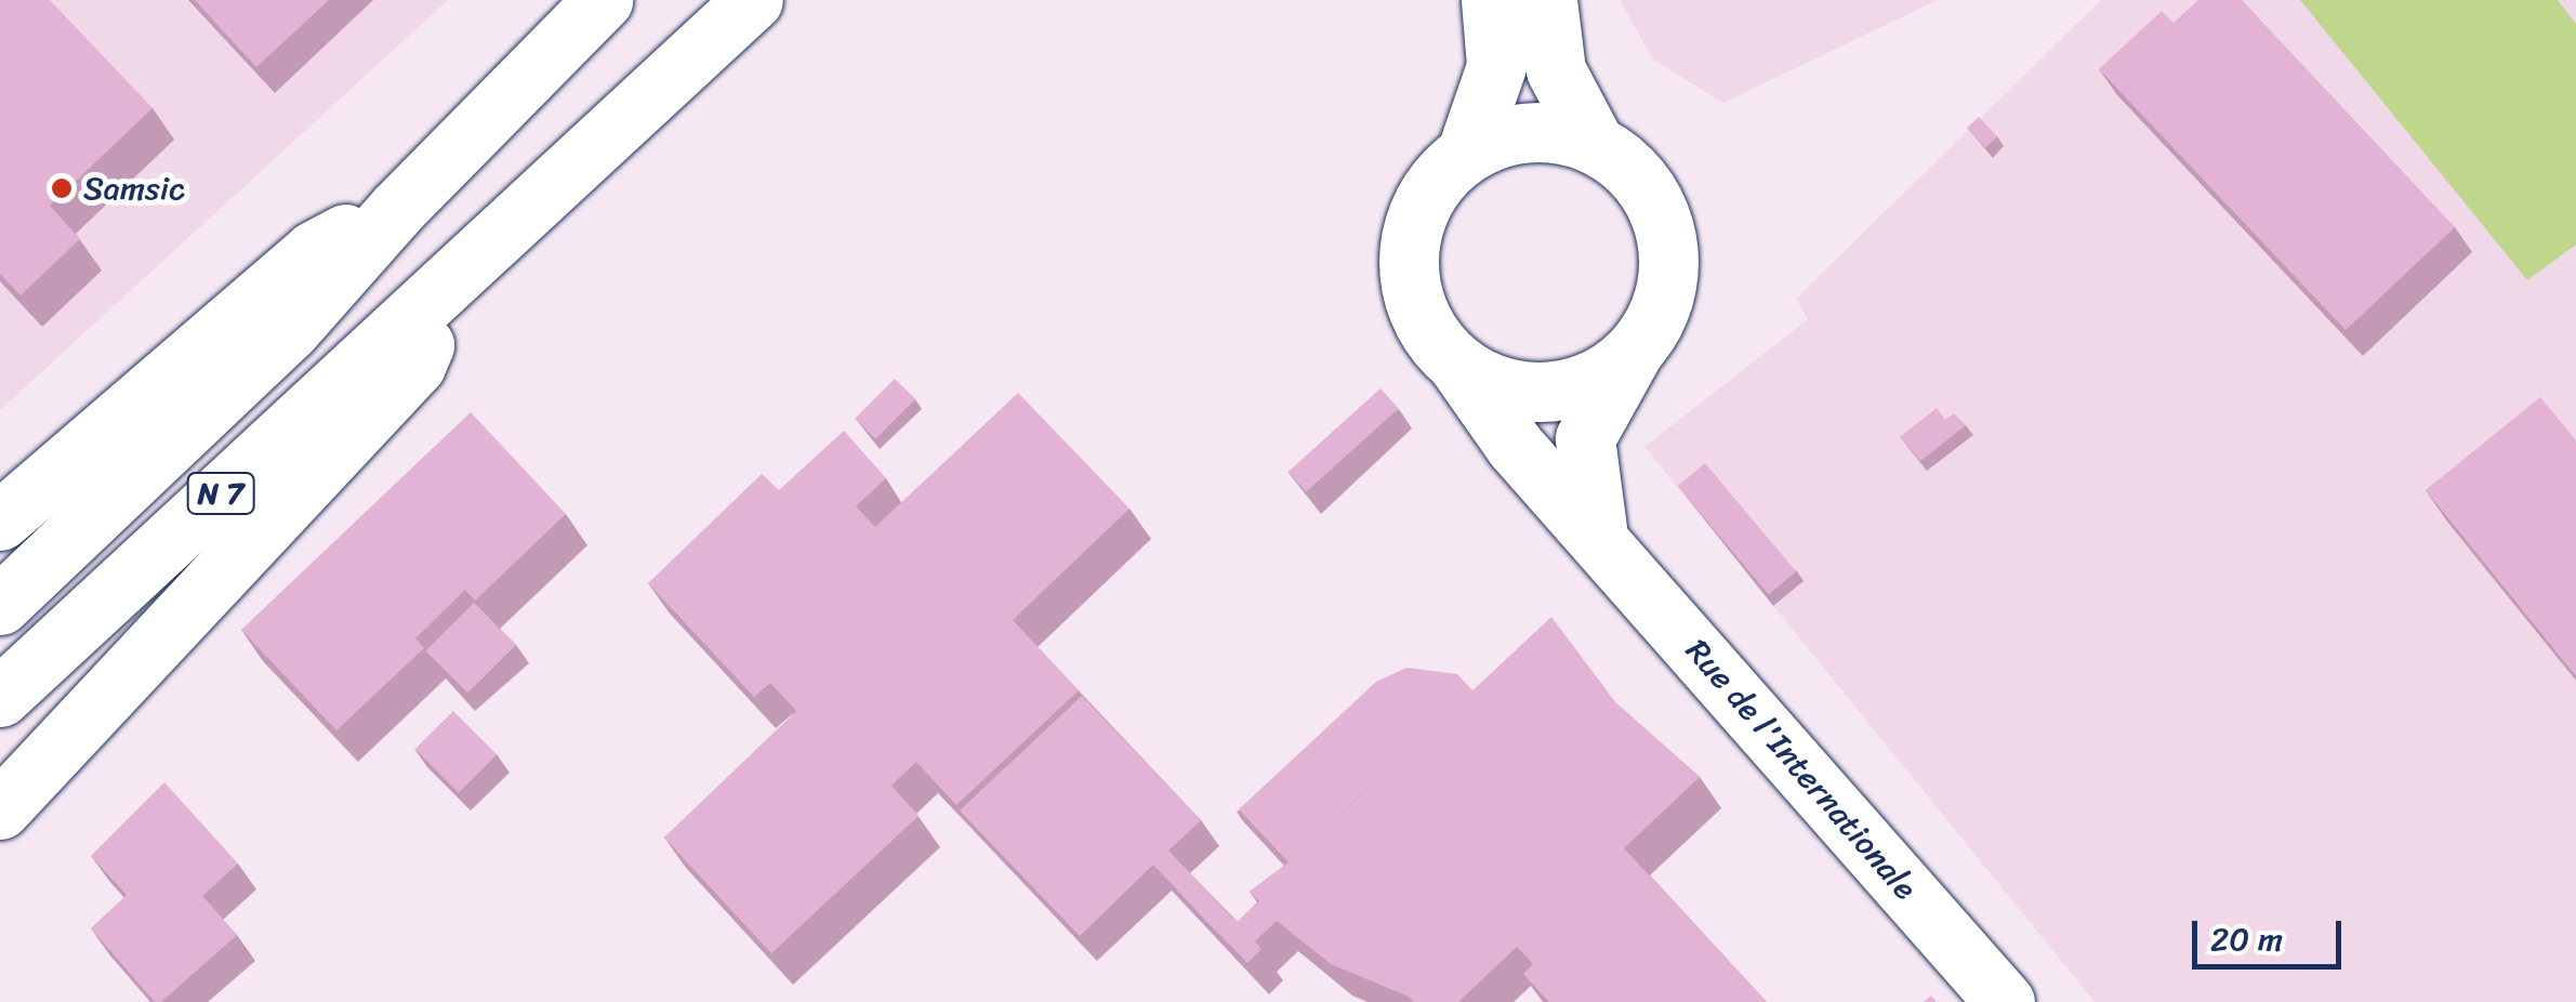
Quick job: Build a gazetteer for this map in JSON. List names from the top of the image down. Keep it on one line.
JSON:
{"streets":{"main road":["N 7","Rue de l'Internationale"]},"places":["Samsic"],"scale_bar":"20 m"}
